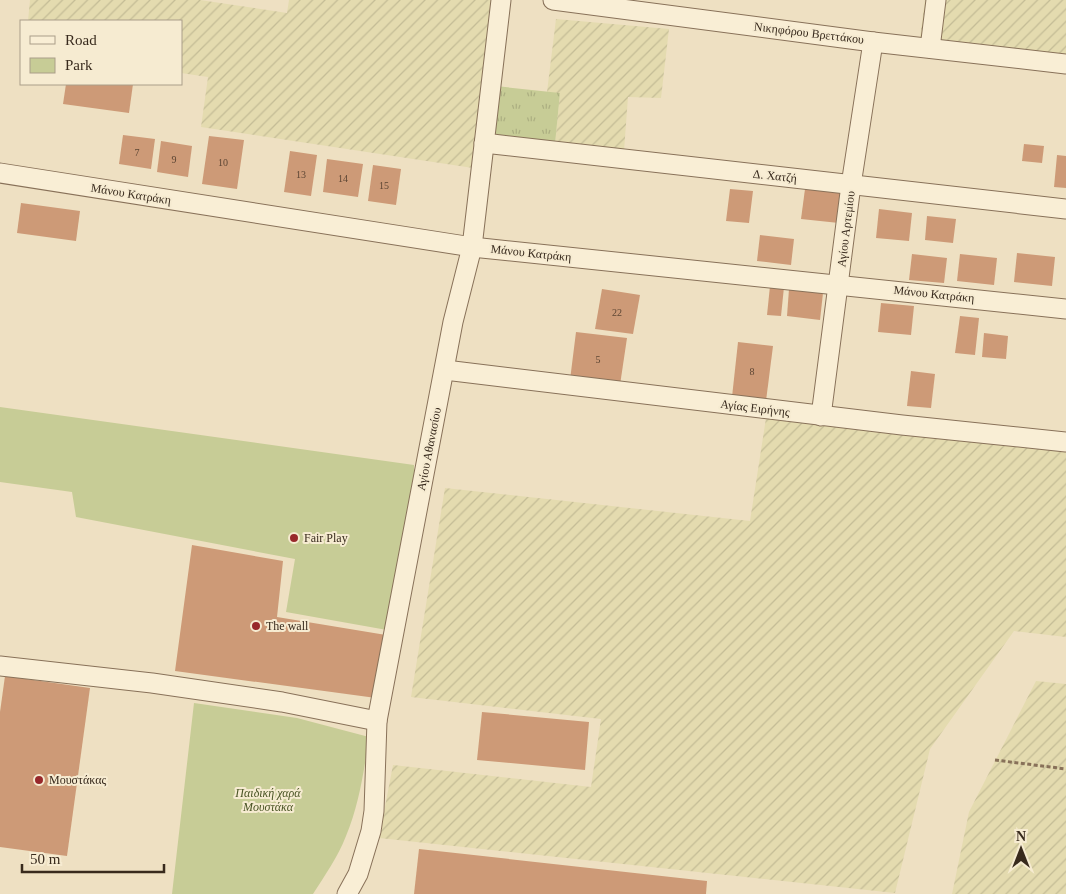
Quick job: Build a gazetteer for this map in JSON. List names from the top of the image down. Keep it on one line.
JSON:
{"streets":{"street":["Νικηφόρου Βρεττάκου","Δ. Χατζή","Μάνου Κατράκη","Αγίου Αρτεμίου","Αγίας Ειρήνης","Αγίου Αθανασίου"]},"crossings":[["Νικηφόρου Βρεττάκου","Αγίου Αρτεμίου"],["Δ. Χατζή","Αγίου Αρτεμίου"],["Δ. Χατζή","Αγίου Αθανασίου"],["Μάνου Κατράκη","Αγίου Αρτεμίου"],["Μάνου Κατράκη","Αγίου Αθανασίου"],["Αγίου Αρτεμίου","Αγίας Ειρήνης"],["Αγίας Ειρήνης","Αγίου Αθανασίου"]],"parks":["Παιδική χαρά Μουστάκα"],"places":["Fair Play","The wall","Μουστάκας"],"house_numbers":["7","9","10","13","14","15","22","5","8"],"legend":["Road","Park"],"scale_bar":"50 m","north":"top"}
